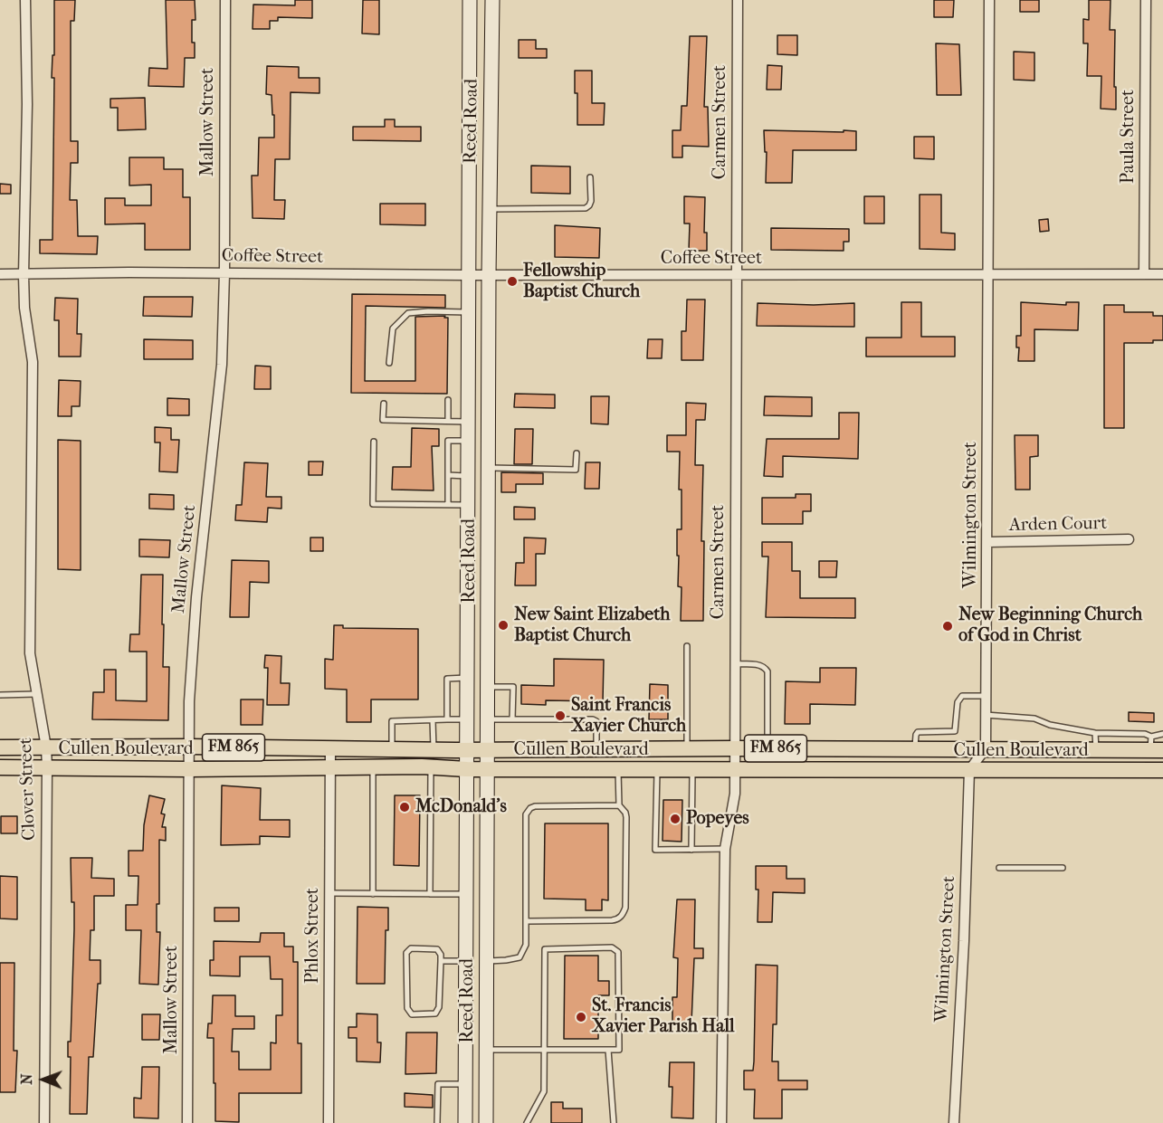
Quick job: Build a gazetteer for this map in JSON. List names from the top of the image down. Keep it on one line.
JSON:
{"streets":{"main road":["FM 865","Cullen Boulevard"],"street":["Reed Road","Mallow Street","Carmen Street","Paula Street","Coffee Street","Wilmington Street","Arden Court","Clover Street","Phlox Street"]},"crossings":[["Reed Road","Coffee Street"],["Reed Road","Cullen Boulevard"],["Mallow Street","Coffee Street"],["Mallow Street","Cullen Boulevard"],["Carmen Street","Coffee Street"],["Carmen Street","Cullen Boulevard"],["Paula Street","Coffee Street"],["Coffee Street","Wilmington Street"],["Coffee Street","Clover Street"],["Wilmington Street","Arden Court"],["Wilmington Street","Cullen Boulevard"],["Cullen Boulevard","Clover Street"],["Cullen Boulevard","Phlox Street"]],"places":["Fellowship Baptist Church","New Saint Elizabeth Baptist Church","New Beginning Church of God in Christ","Saint Francis Xavier Church","McDonald's","Popeyes","St. Francis Xavier Parish Hall"],"north":"left"}
